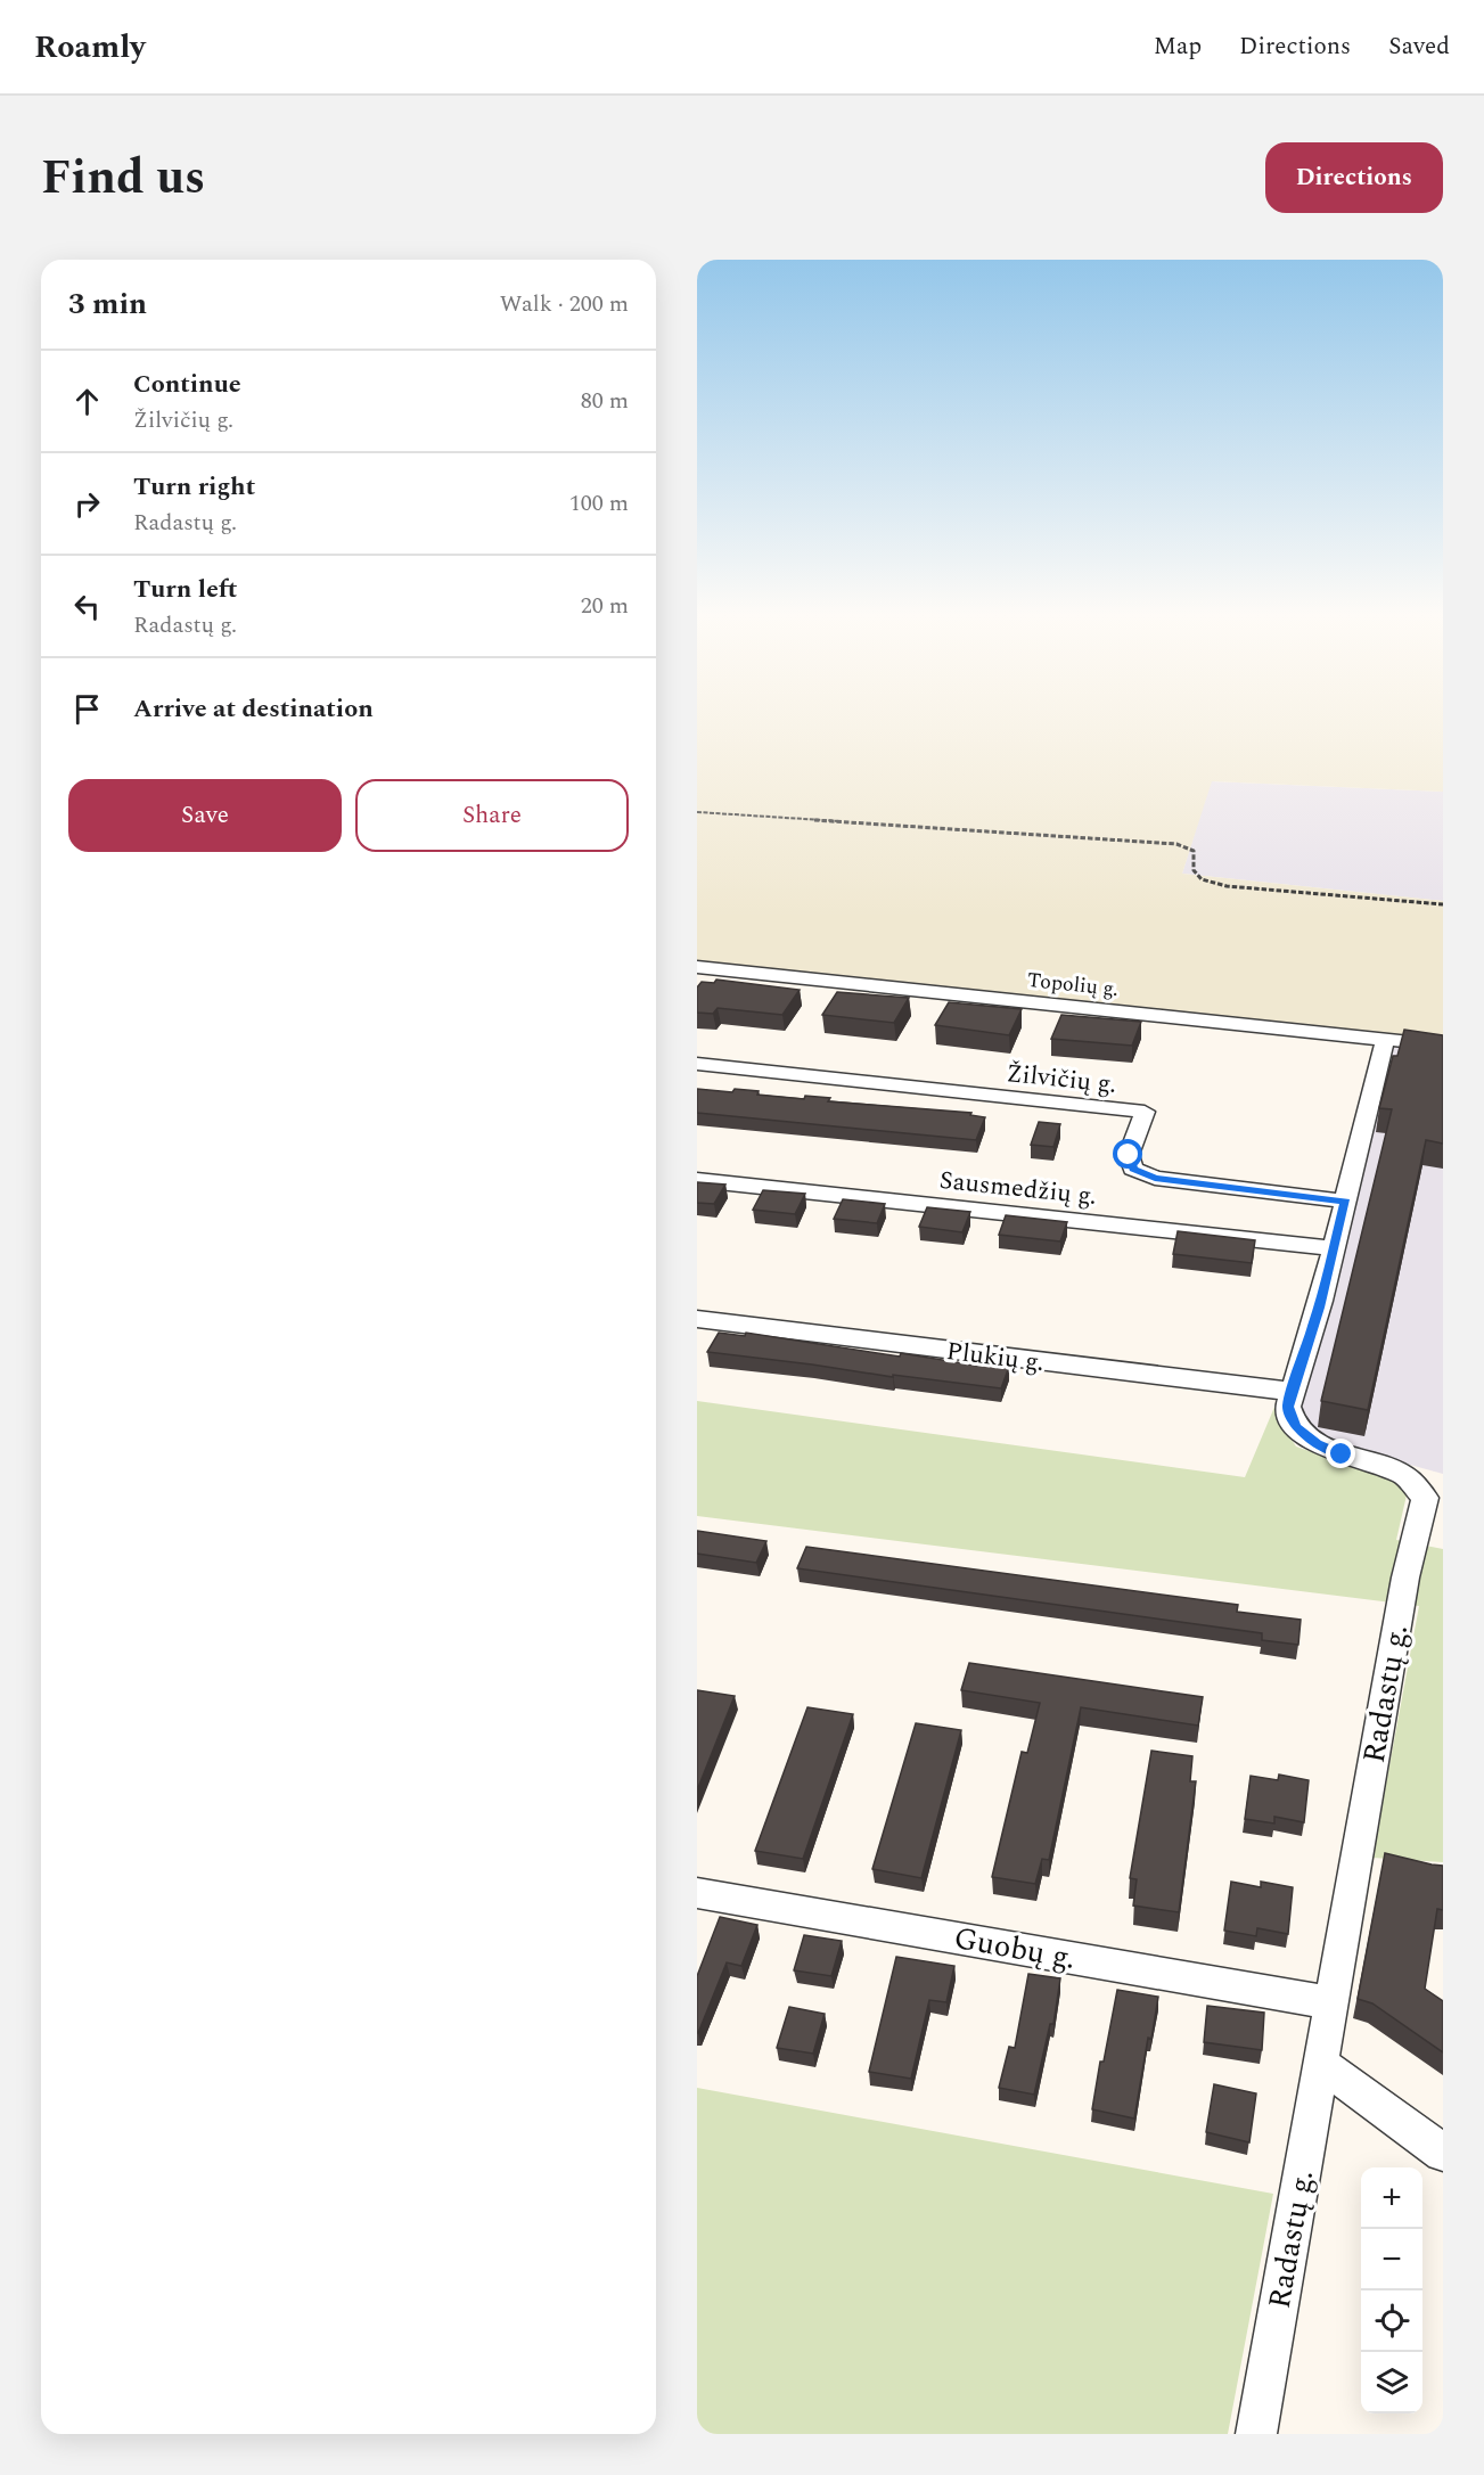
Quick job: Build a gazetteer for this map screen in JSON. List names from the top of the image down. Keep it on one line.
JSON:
{"streets":{"street":["Topolių g.","Žilvičių g.","Sausmedžių g.","Plukių g.","Radastų g.","Guobų g."]},"crossings":[["Topolių g.","Radastų g."],["Žilvičių g.","Radastų g."],["Sausmedžių g.","Radastų g."],["Plukių g.","Radastų g."],["Radastų g.","Guobų g."]],"page":{"header":"Roamly","nav":["Map","Directions","Saved"],"title":"Find us","buttons":["Directions",["Save","Share"]],"heading":["3 min","Walk · 200 m"],"list":[["Continue","Žilvičių g.","80 m"],["Turn right","Radastų g.","100 m"],["Turn left","Radastų g.","20 m"],"Arrive at destination"],"map_buttons":["+","−"]}}
